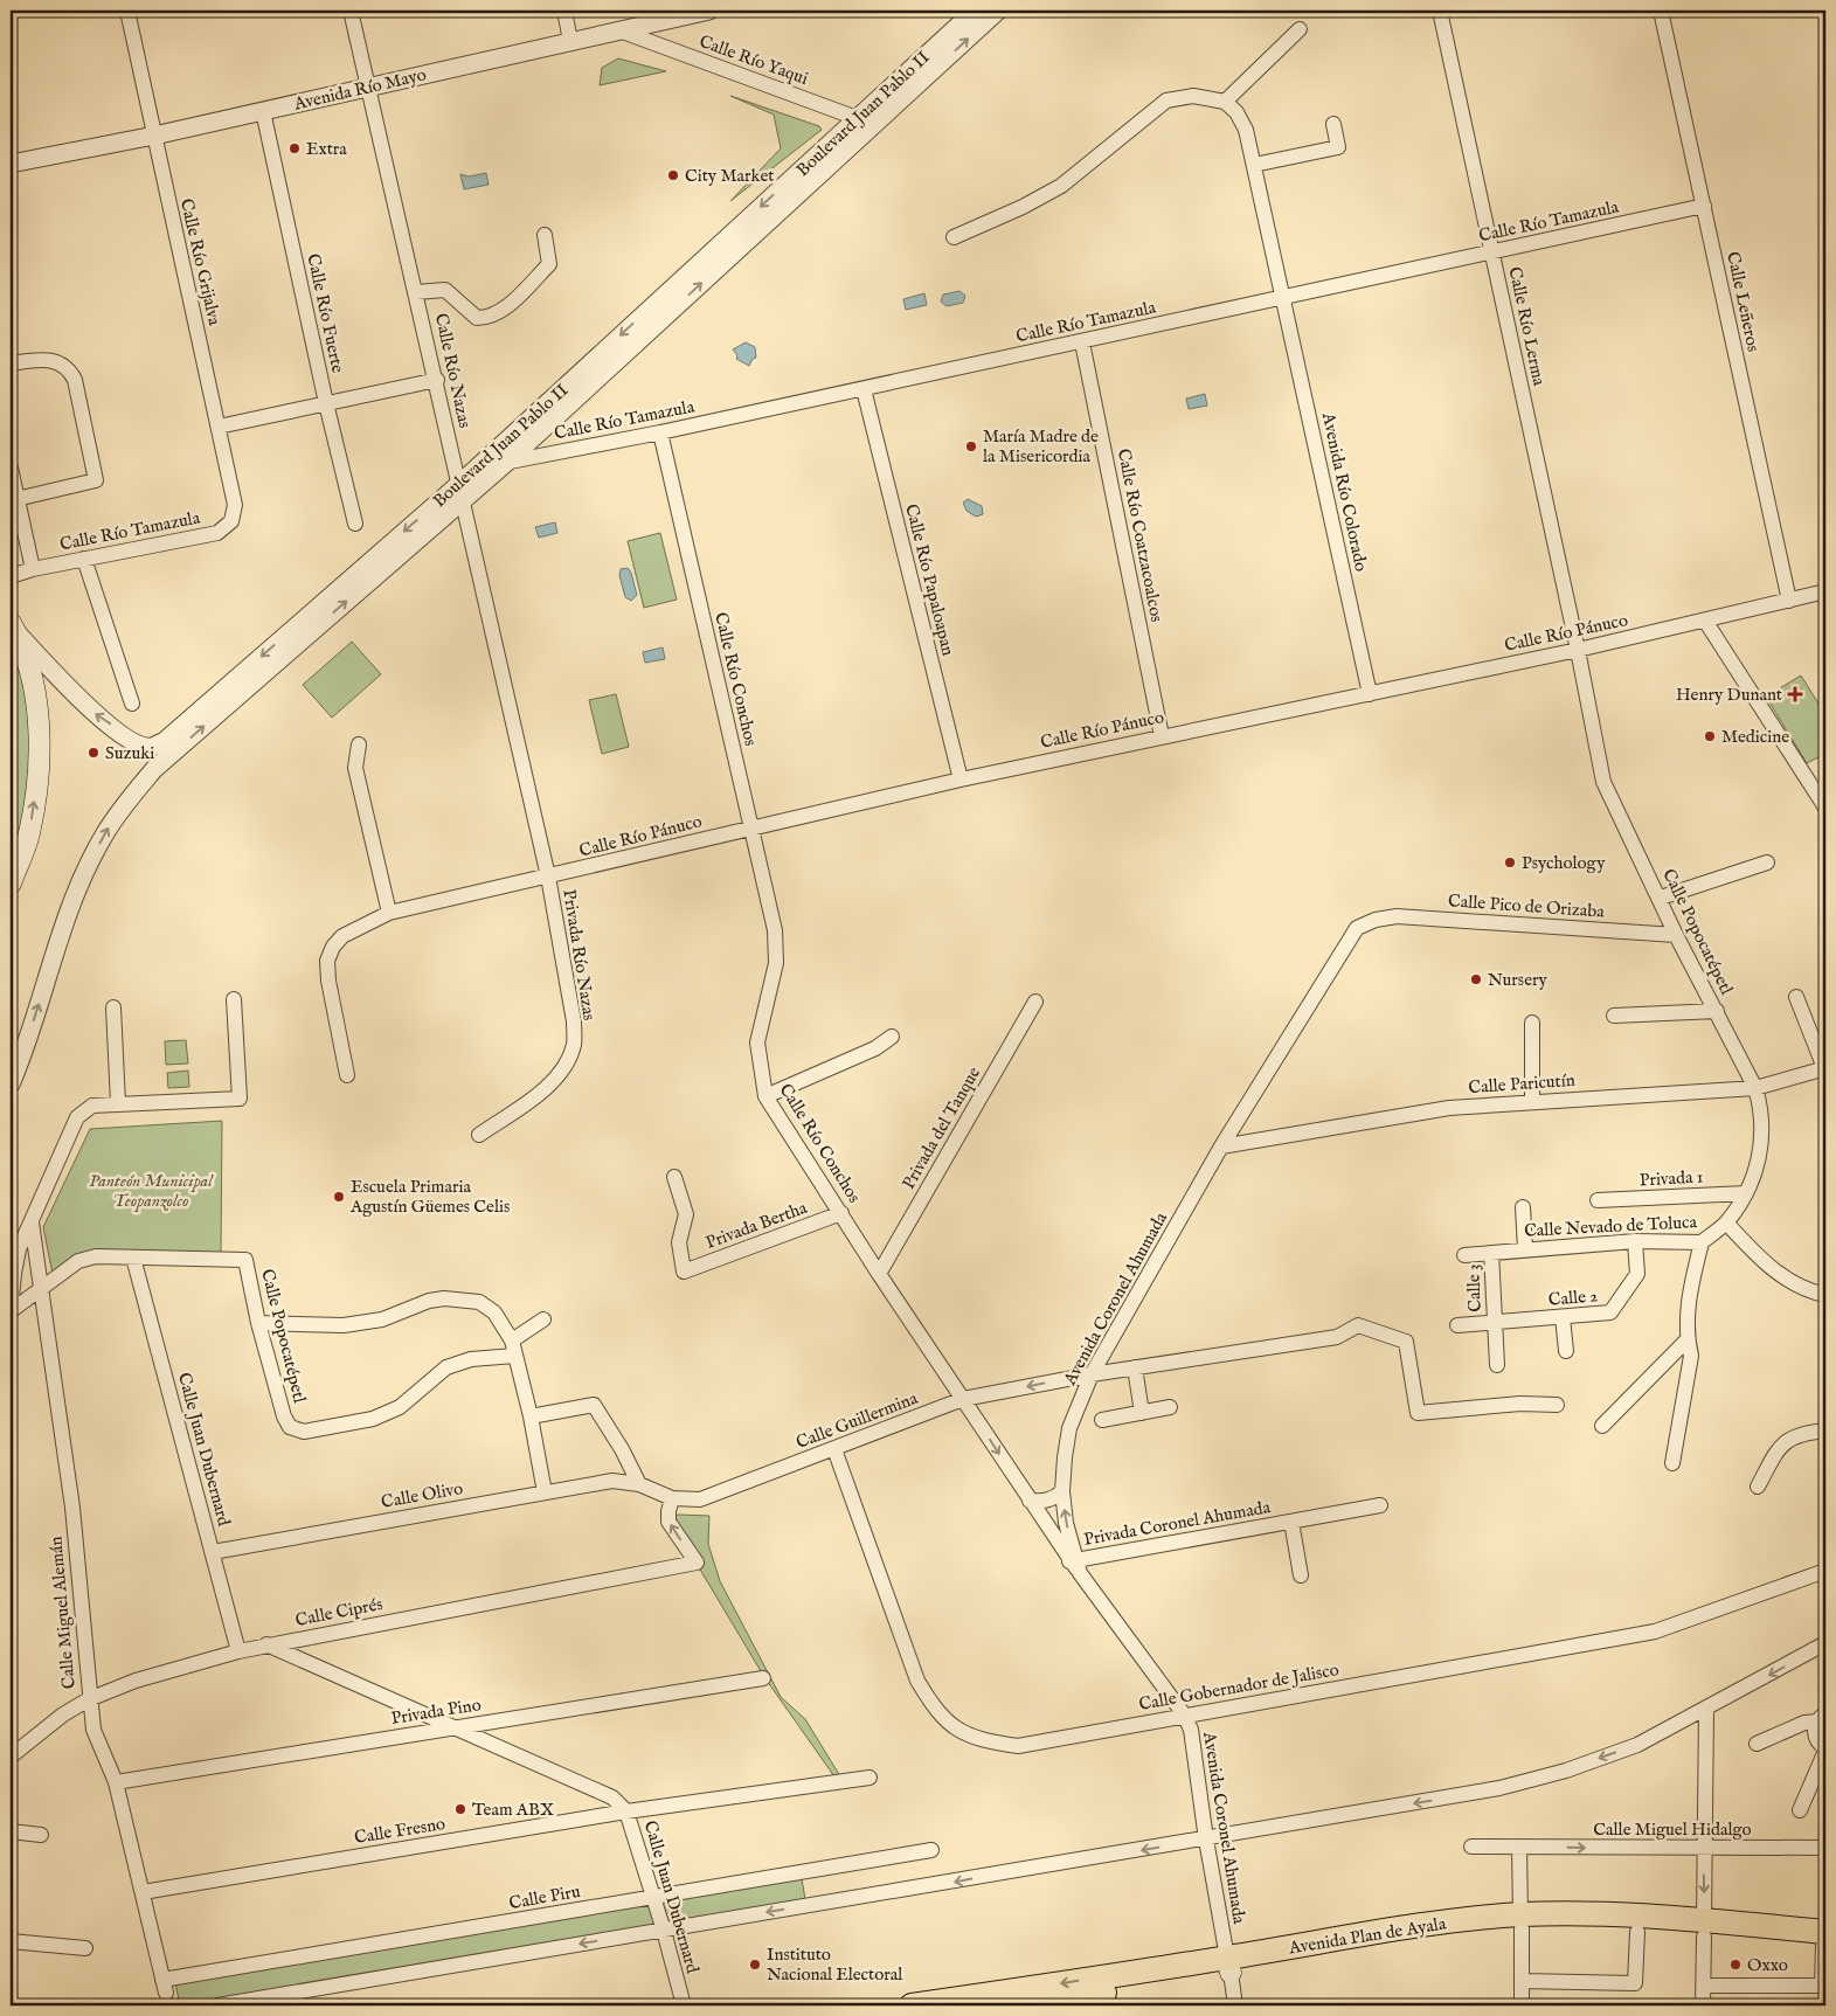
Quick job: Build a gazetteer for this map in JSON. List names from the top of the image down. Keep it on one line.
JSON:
{"streets":{"main road":["Avenida Plan de Ayala"],"street":["Calle Río Yaqui","Avenida Río Mayo","Boulevard Juan Pablo II","Calle Río Tamazula","Calle Río Grijalva","Calle Leñeros","Calle Río Fuerte","Calle Río Lerma","Calle Río Nazas","Avenida Río Colorado","Calle Río Coatzacoalcos","Calle Río Papaloapan","Calle Río Pánuco","Calle Río Conchos","Calle Pico de Orizaba","Calle Popocatépetl","Privada Río Nazas","Calle Paricutín","Privada del Tanque","Privada 1","Privada Bertha","Calle Nevado de Toluca","Calle 3","Calle 2","Avenida Coronel Ahumada","Calle Guillermina","Calle Juan Dubernard","Calle Olivo","Privada Coronel Ahumada","Calle Ciprés","Calle Miguel Alemán","Calle Gobernador de Jalisco","Privada Pino","Calle Miguel Hidalgo","Calle Fresno","Calle Piru"]},"crossings":[["Calle Río Yaqui","Avenida Río Mayo"],["Calle Río Yaqui","Boulevard Juan Pablo II"],["Avenida Río Mayo","Calle Río Grijalva"],["Avenida Río Mayo","Calle Río Fuerte"],["Avenida Río Mayo","Calle Río Nazas"],["Boulevard Juan Pablo II","Calle Río Tamazula"],["Boulevard Juan Pablo II","Calle Río Nazas"],["Calle Río Tamazula","Calle Río Grijalva"],["Calle Río Tamazula","Calle Leñeros"],["Calle Río Tamazula","Calle Río Lerma"],["Calle Río Tamazula","Avenida Río Colorado"],["Calle Río Tamazula","Calle Río Coatzacoalcos"],["Calle Río Tamazula","Calle Río Papaloapan"],["Calle Río Tamazula","Calle Río Conchos"],["Calle Leñeros","Calle Río Pánuco"],["Calle Río Lerma","Calle Río Pánuco"],["Calle Río Lerma","Calle Popocatépetl"],["Calle Río Nazas","Calle Río Pánuco"],["Calle Río Nazas","Privada Río Nazas"],["Avenida Río Colorado","Calle Río Pánuco"],["Calle Río Coatzacoalcos","Calle Río Pánuco"],["Calle Río Papaloapan","Calle Río Pánuco"],["Calle Río Pánuco","Calle Río Conchos"],["Calle Río Pánuco","Calle Popocatépetl"],["Calle Río Pánuco","Privada Río Nazas"],["Calle Río Conchos","Privada del Tanque"],["Calle Río Conchos","Privada Bertha"],["Calle Río Conchos","Avenida Coronel Ahumada"],["Calle Río Conchos","Calle Guillermina"],["Calle Río Conchos","Privada Coronel Ahumada"],["Calle Pico de Orizaba","Calle Popocatépetl"],["Calle Pico de Orizaba","Avenida Coronel Ahumada"],["Calle Popocatépetl","Calle Paricutín"],["Calle Popocatépetl","Privada 1"],["Calle Popocatépetl","Calle Nevado de Toluca"],["Calle Popocatépetl","Calle Juan Dubernard"],["Calle Popocatépetl","Calle Miguel Alemán"],["Calle Paricutín","Avenida Coronel Ahumada"],["Calle Nevado de Toluca","Calle 3"],["Calle Nevado de Toluca","Calle 2"],["Calle 3","Calle 2"],["Avenida Coronel Ahumada","Calle Guillermina"],["Avenida Coronel Ahumada","Privada Coronel Ahumada"],["Avenida Coronel Ahumada","Calle Gobernador de Jalisco"],["Avenida Coronel Ahumada","Avenida Plan de Ayala"],["Calle Guillermina","Calle Olivo"],["Calle Guillermina","Calle Ciprés"],["Calle Guillermina","Calle Gobernador de Jalisco"],["Calle Juan Dubernard","Calle Olivo"],["Calle Juan Dubernard","Calle Ciprés"],["Calle Juan Dubernard","Privada Pino"],["Calle Juan Dubernard","Calle Fresno"],["Calle Juan Dubernard","Calle Piru"],["Calle Ciprés","Calle Miguel Alemán"],["Calle Miguel Alemán","Privada Pino"],["Calle Miguel Alemán","Calle Fresno"],["Calle Miguel Alemán","Calle Piru"]],"one_way":["Calle Ciprés"],"parks":["Panteón Municipal Teopanzolco"],"places":{"other":["Extra","City Market","María Madre de la Misericordia","Medicine","Suzuki","Psychology","Nursery","Escuela Primaria Agustín Güemes Celis","Team ABX","Instituto Nacional Electoral","Oxxo"],"health":["Henry Dunant"]}}
